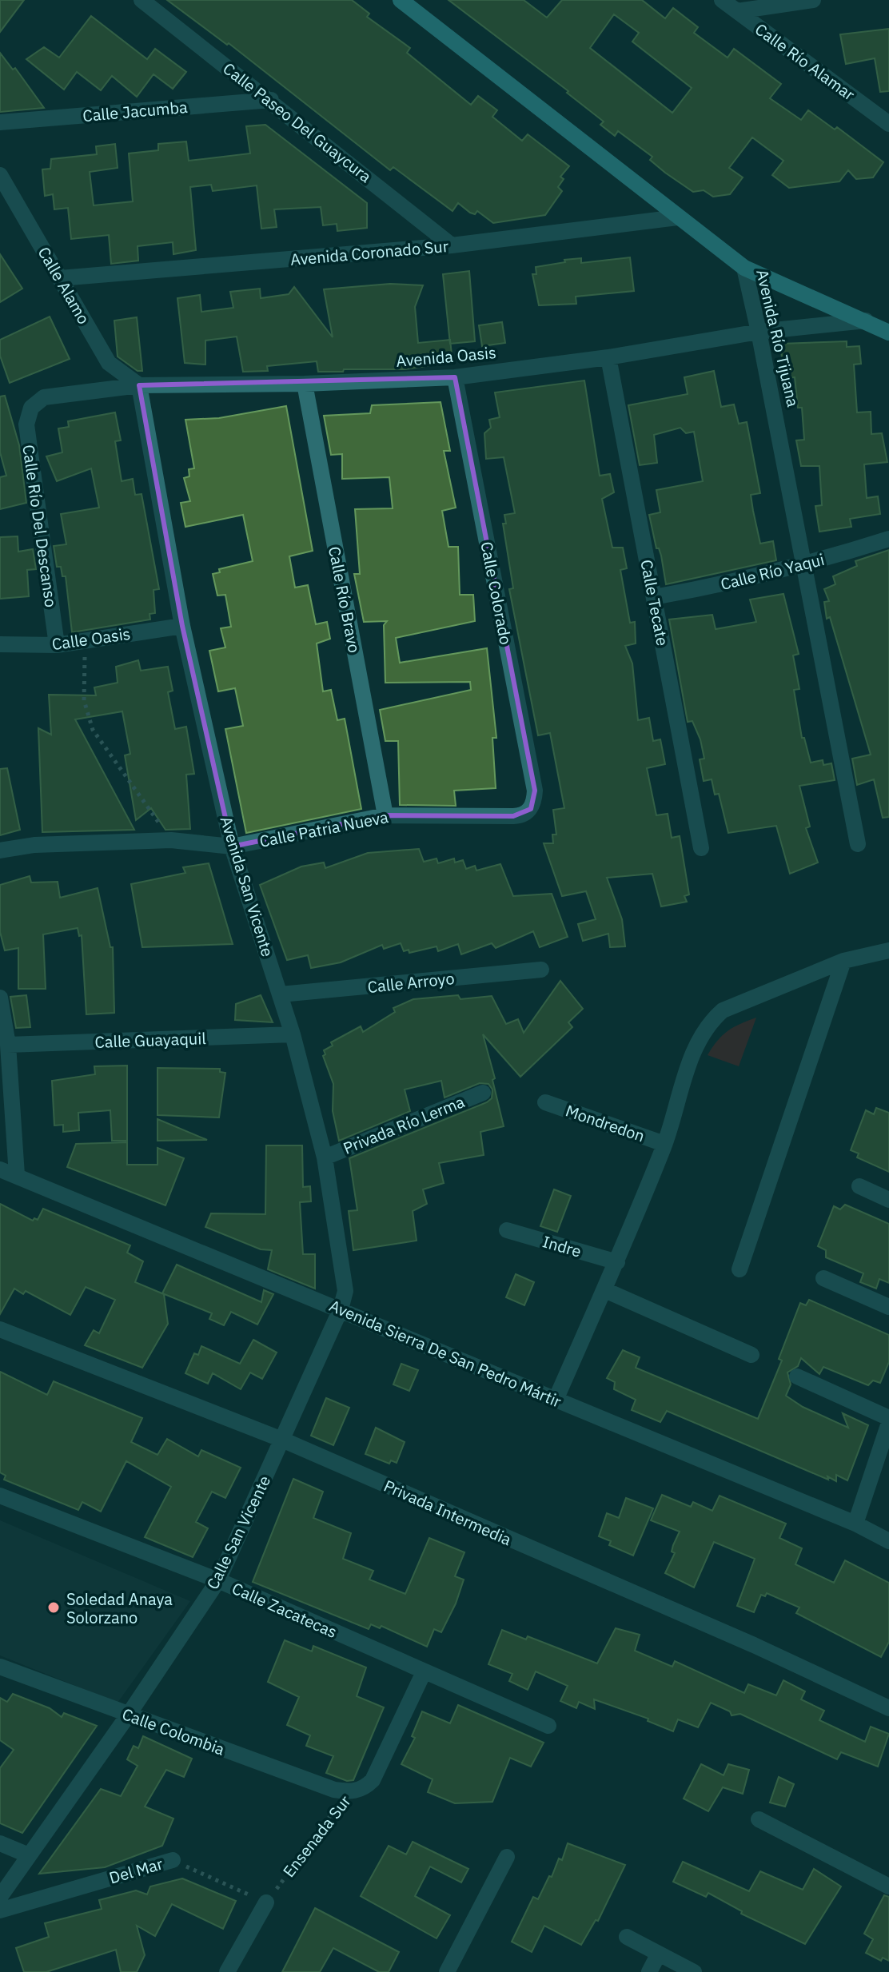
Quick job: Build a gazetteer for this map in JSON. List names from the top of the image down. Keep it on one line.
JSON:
{"streets":{"main road":["Avenida Río Tijuana"],"street":["Calle Río Alamar","Calle Jacumba","Calle Paseo Del Guaycura","Avenida Coronado Sur","Calle Alamo","Avenida Oasis","Calle Río Del Descanso","Calle Río Yaqui","Calle Colorado","Calle Río Bravo","Calle Tecate","Calle Oasis","Calle Patria Nueva","Avenida San Vicente","Calle Arroyo","Calle Guayaquil","Mondredon","Privada Río Lerma","Indre","Avenida Sierra De San Pedro Mártir","Privada Intermedia","Calle San Vicente","Calle Zacatecas","Calle Colombia","Ensenada Sur","Del Mar"]},"crossings":[["Calle Jacumba","Calle Paseo Del Guaycura"],["Calle Paseo Del Guaycura","Avenida Coronado Sur"],["Avenida Coronado Sur","Calle Alamo"],["Avenida Coronado Sur","Avenida Río Tijuana"],["Calle Alamo","Avenida Oasis"],["Calle Alamo","Avenida San Vicente"],["Avenida Río Tijuana","Avenida Oasis"],["Avenida Río Tijuana","Calle Río Yaqui"],["Avenida Oasis","Calle Río Del Descanso"],["Avenida Oasis","Calle Colorado"],["Avenida Oasis","Calle Río Bravo"],["Avenida Oasis","Calle Tecate"],["Avenida Oasis","Avenida San Vicente"],["Calle Río Del Descanso","Calle Oasis"],["Calle Río Yaqui","Calle Tecate"],["Calle Colorado","Calle Patria Nueva"],["Calle Río Bravo","Calle Patria Nueva"],["Calle Oasis","Avenida San Vicente"],["Calle Patria Nueva","Avenida San Vicente"],["Avenida San Vicente","Calle Arroyo"],["Avenida San Vicente","Calle Guayaquil"],["Avenida San Vicente","Privada Río Lerma"],["Avenida San Vicente","Avenida Sierra De San Pedro Mártir"],["Avenida San Vicente","Calle San Vicente"],["Avenida Sierra De San Pedro Mártir","Calle San Vicente"],["Privada Intermedia","Calle San Vicente"],["Calle San Vicente","Calle Zacatecas"],["Calle San Vicente","Calle Colombia"],["Calle Zacatecas","Ensenada Sur"],["Calle Colombia","Ensenada Sur"],["Ensenada Sur","Del Mar"]],"places":["Soledad Anaya Solorzano"]}
